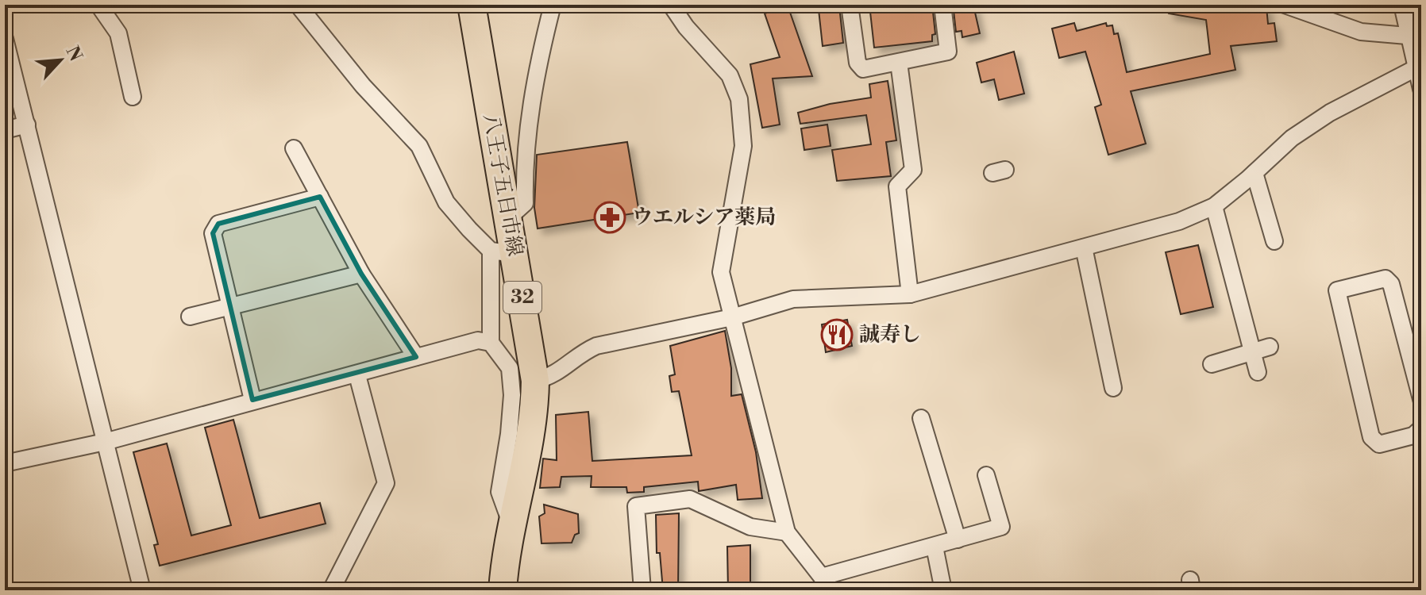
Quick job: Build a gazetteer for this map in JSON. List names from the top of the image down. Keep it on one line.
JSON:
{"streets":{"main road":["八王子五日市線","32"]},"places":{"pharmacy":["ウエルシア薬局"],"restaurant":["誠寿し"]},"north":"top right"}
